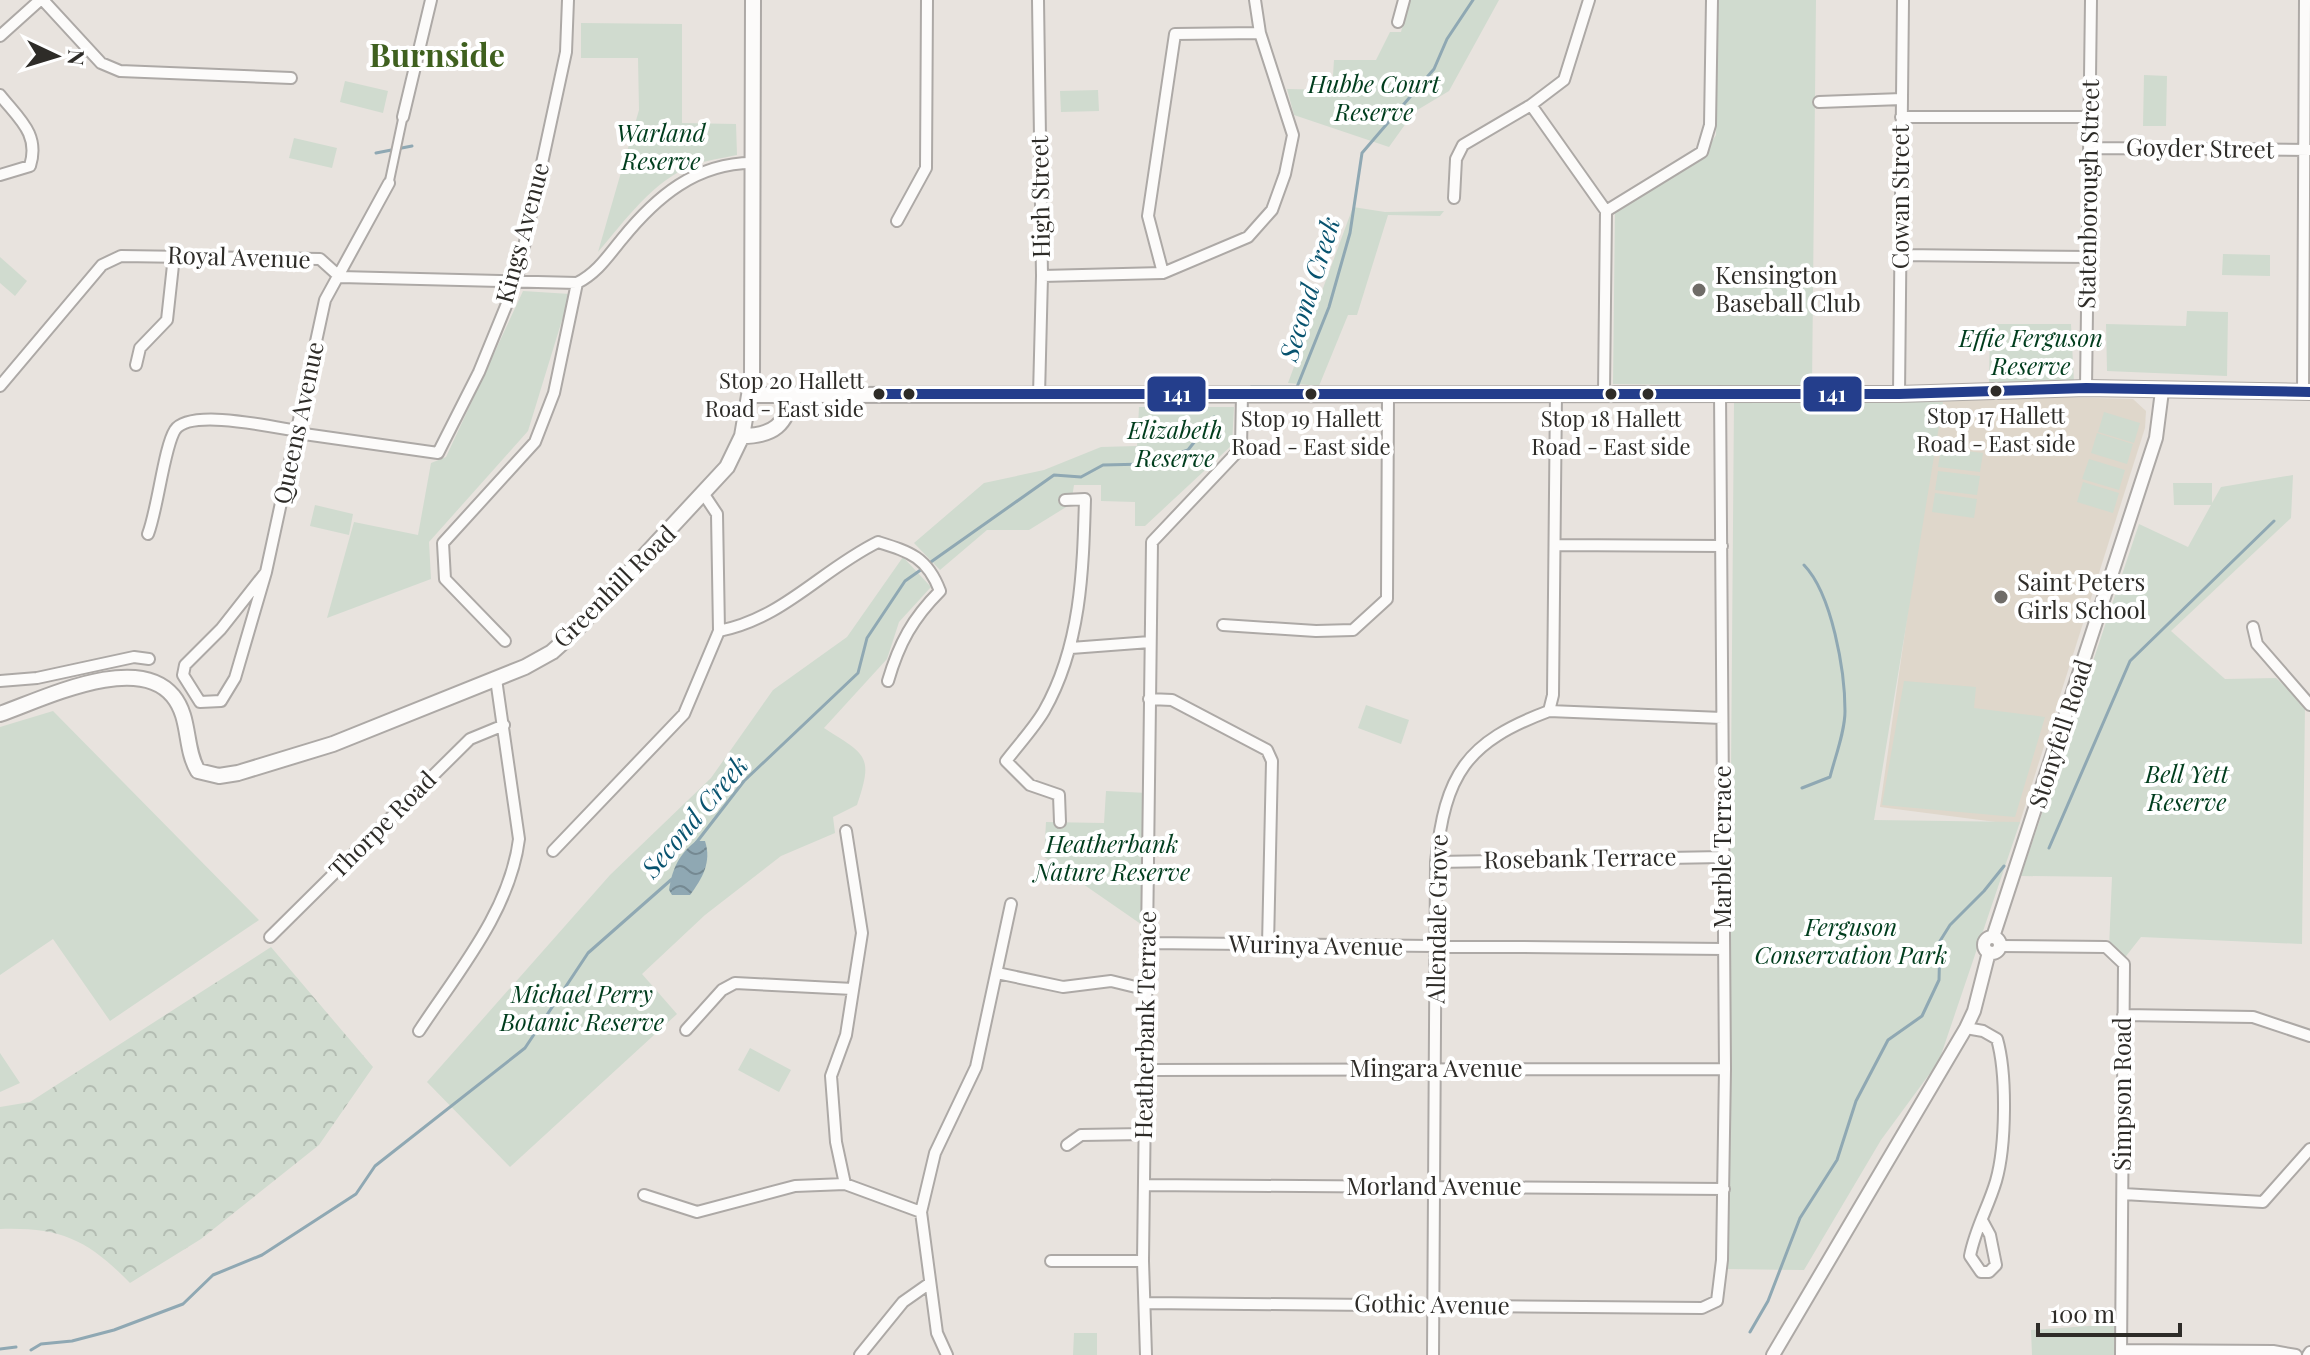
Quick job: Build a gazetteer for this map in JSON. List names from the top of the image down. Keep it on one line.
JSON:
{"streets":{"main road":["Greenhill Road"],"street":["Goyder Street","Statenborough Street","High Street","Cowan Street","Kings Avenue","Royal Avenue","Queens Avenue","Stonyfell Road","Thorpe Road","Marble Terrace","Rosebank Terrace","Allendale Grove","Wurinya Avenue","Heatherbank Terrace","Mingara Avenue","Simpson Road","Morland Avenue","Gothic Avenue"]},"crossings":[["Goyder Street","Statenborough Street"],["Kings Avenue","Royal Avenue"],["Kings Avenue","Queens Avenue"],["Royal Avenue","Queens Avenue"],["Stonyfell Road","Simpson Road"],["Marble Terrace","Rosebank Terrace"],["Marble Terrace","Wurinya Avenue"],["Marble Terrace","Mingara Avenue"],["Marble Terrace","Morland Avenue"],["Marble Terrace","Gothic Avenue"],["Rosebank Terrace","Allendale Grove"],["Allendale Grove","Wurinya Avenue"],["Allendale Grove","Mingara Avenue"],["Allendale Grove","Morland Avenue"],["Allendale Grove","Gothic Avenue"],["Wurinya Avenue","Heatherbank Terrace"],["Heatherbank Terrace","Mingara Avenue"],["Heatherbank Terrace","Morland Avenue"],["Heatherbank Terrace","Gothic Avenue"]],"districts":["Burnside"],"water":["Second Creek"],"parks":["Hubbe Court Reserve","Warland Reserve","Effie Ferguson Reserve","Elizabeth Reserve","Bell Yett Reserve","Heatherbank Nature Reserve","Ferguson Conservation Park","Michael Perry Botanic Reserve"],"places":["Kensington Baseball Club","Stop 17 Hallett Road - East side","Stop 20 Hallett Road - East side","Stop 19 Hallett Road - East side","Stop 18 Hallett Road - East side","Saint Peters Girls School"],"lines":["transit line 141"],"scale_bar":"100 m","north":"right"}
